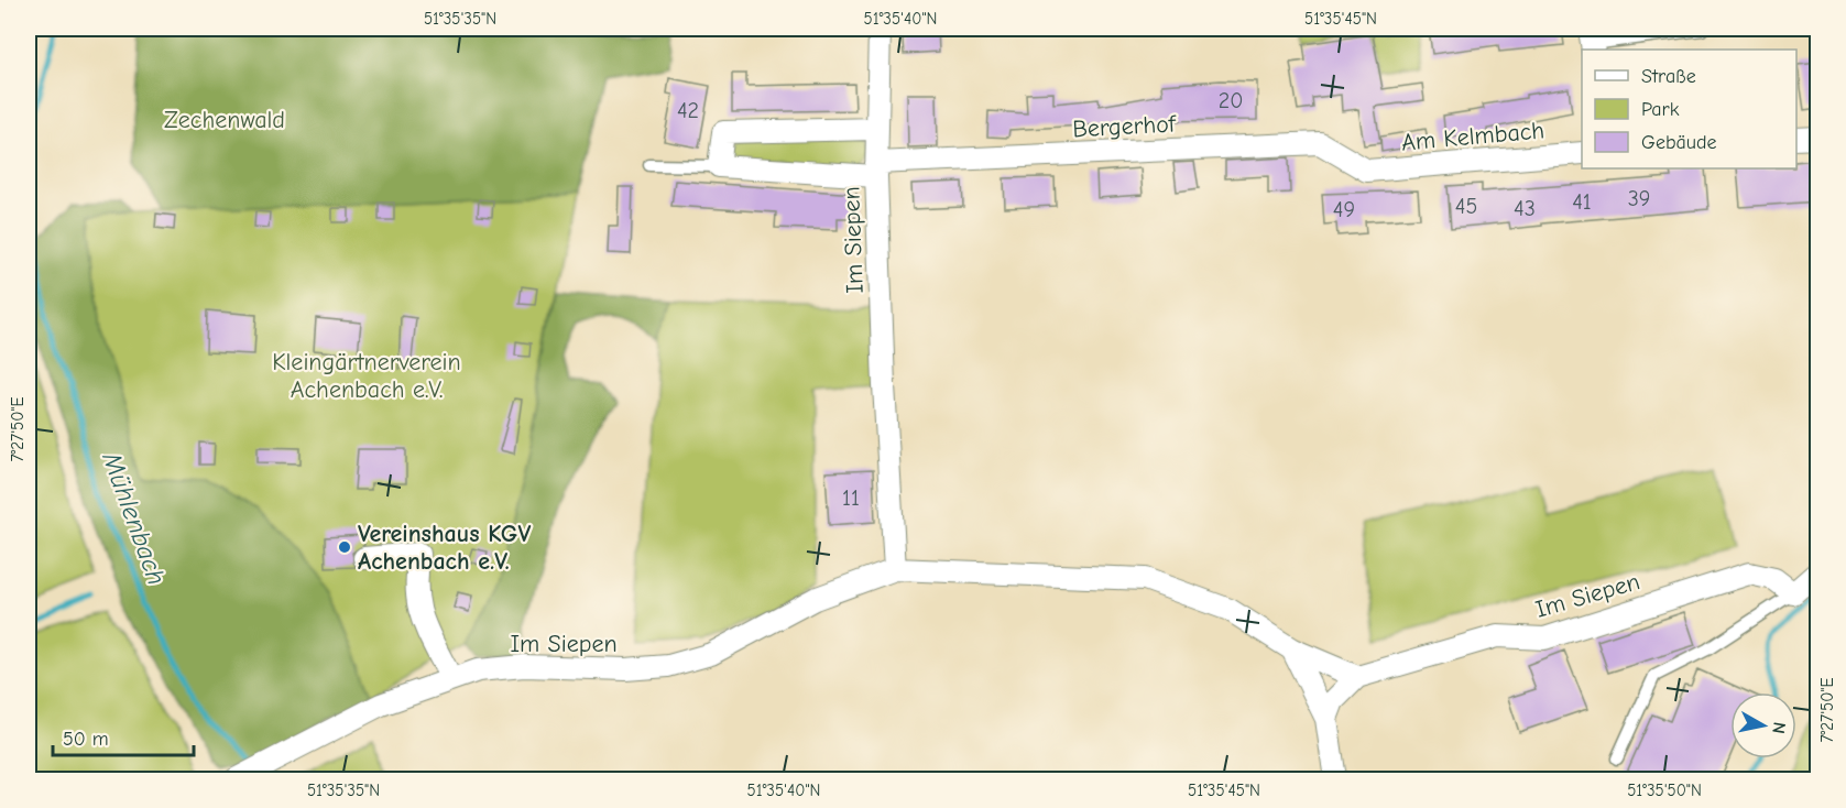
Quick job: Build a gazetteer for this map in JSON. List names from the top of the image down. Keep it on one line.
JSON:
{"streets":{"street":["Bergerhof","Am Kelmbach","Im Siepen"]},"crossings":[["Bergerhof","Am Kelmbach"],["Bergerhof","Im Siepen"]],"water":["Mühlenbach"],"parks":["Zechenwald","Kleingärtnerverein Achenbach e.V."],"places":["Vereinshaus KGV Achenbach e.V."],"house_numbers":["20","42","39","41","45","43","49","11"],"legend":["Straße","Park","Gebäude"],"scale_bar":"50 m","north":"right","coordinates":["51°35'35\"N","51°35'40\"N","51°35'45\"N","7°27'50\"E","51°35'50\"N"]}
